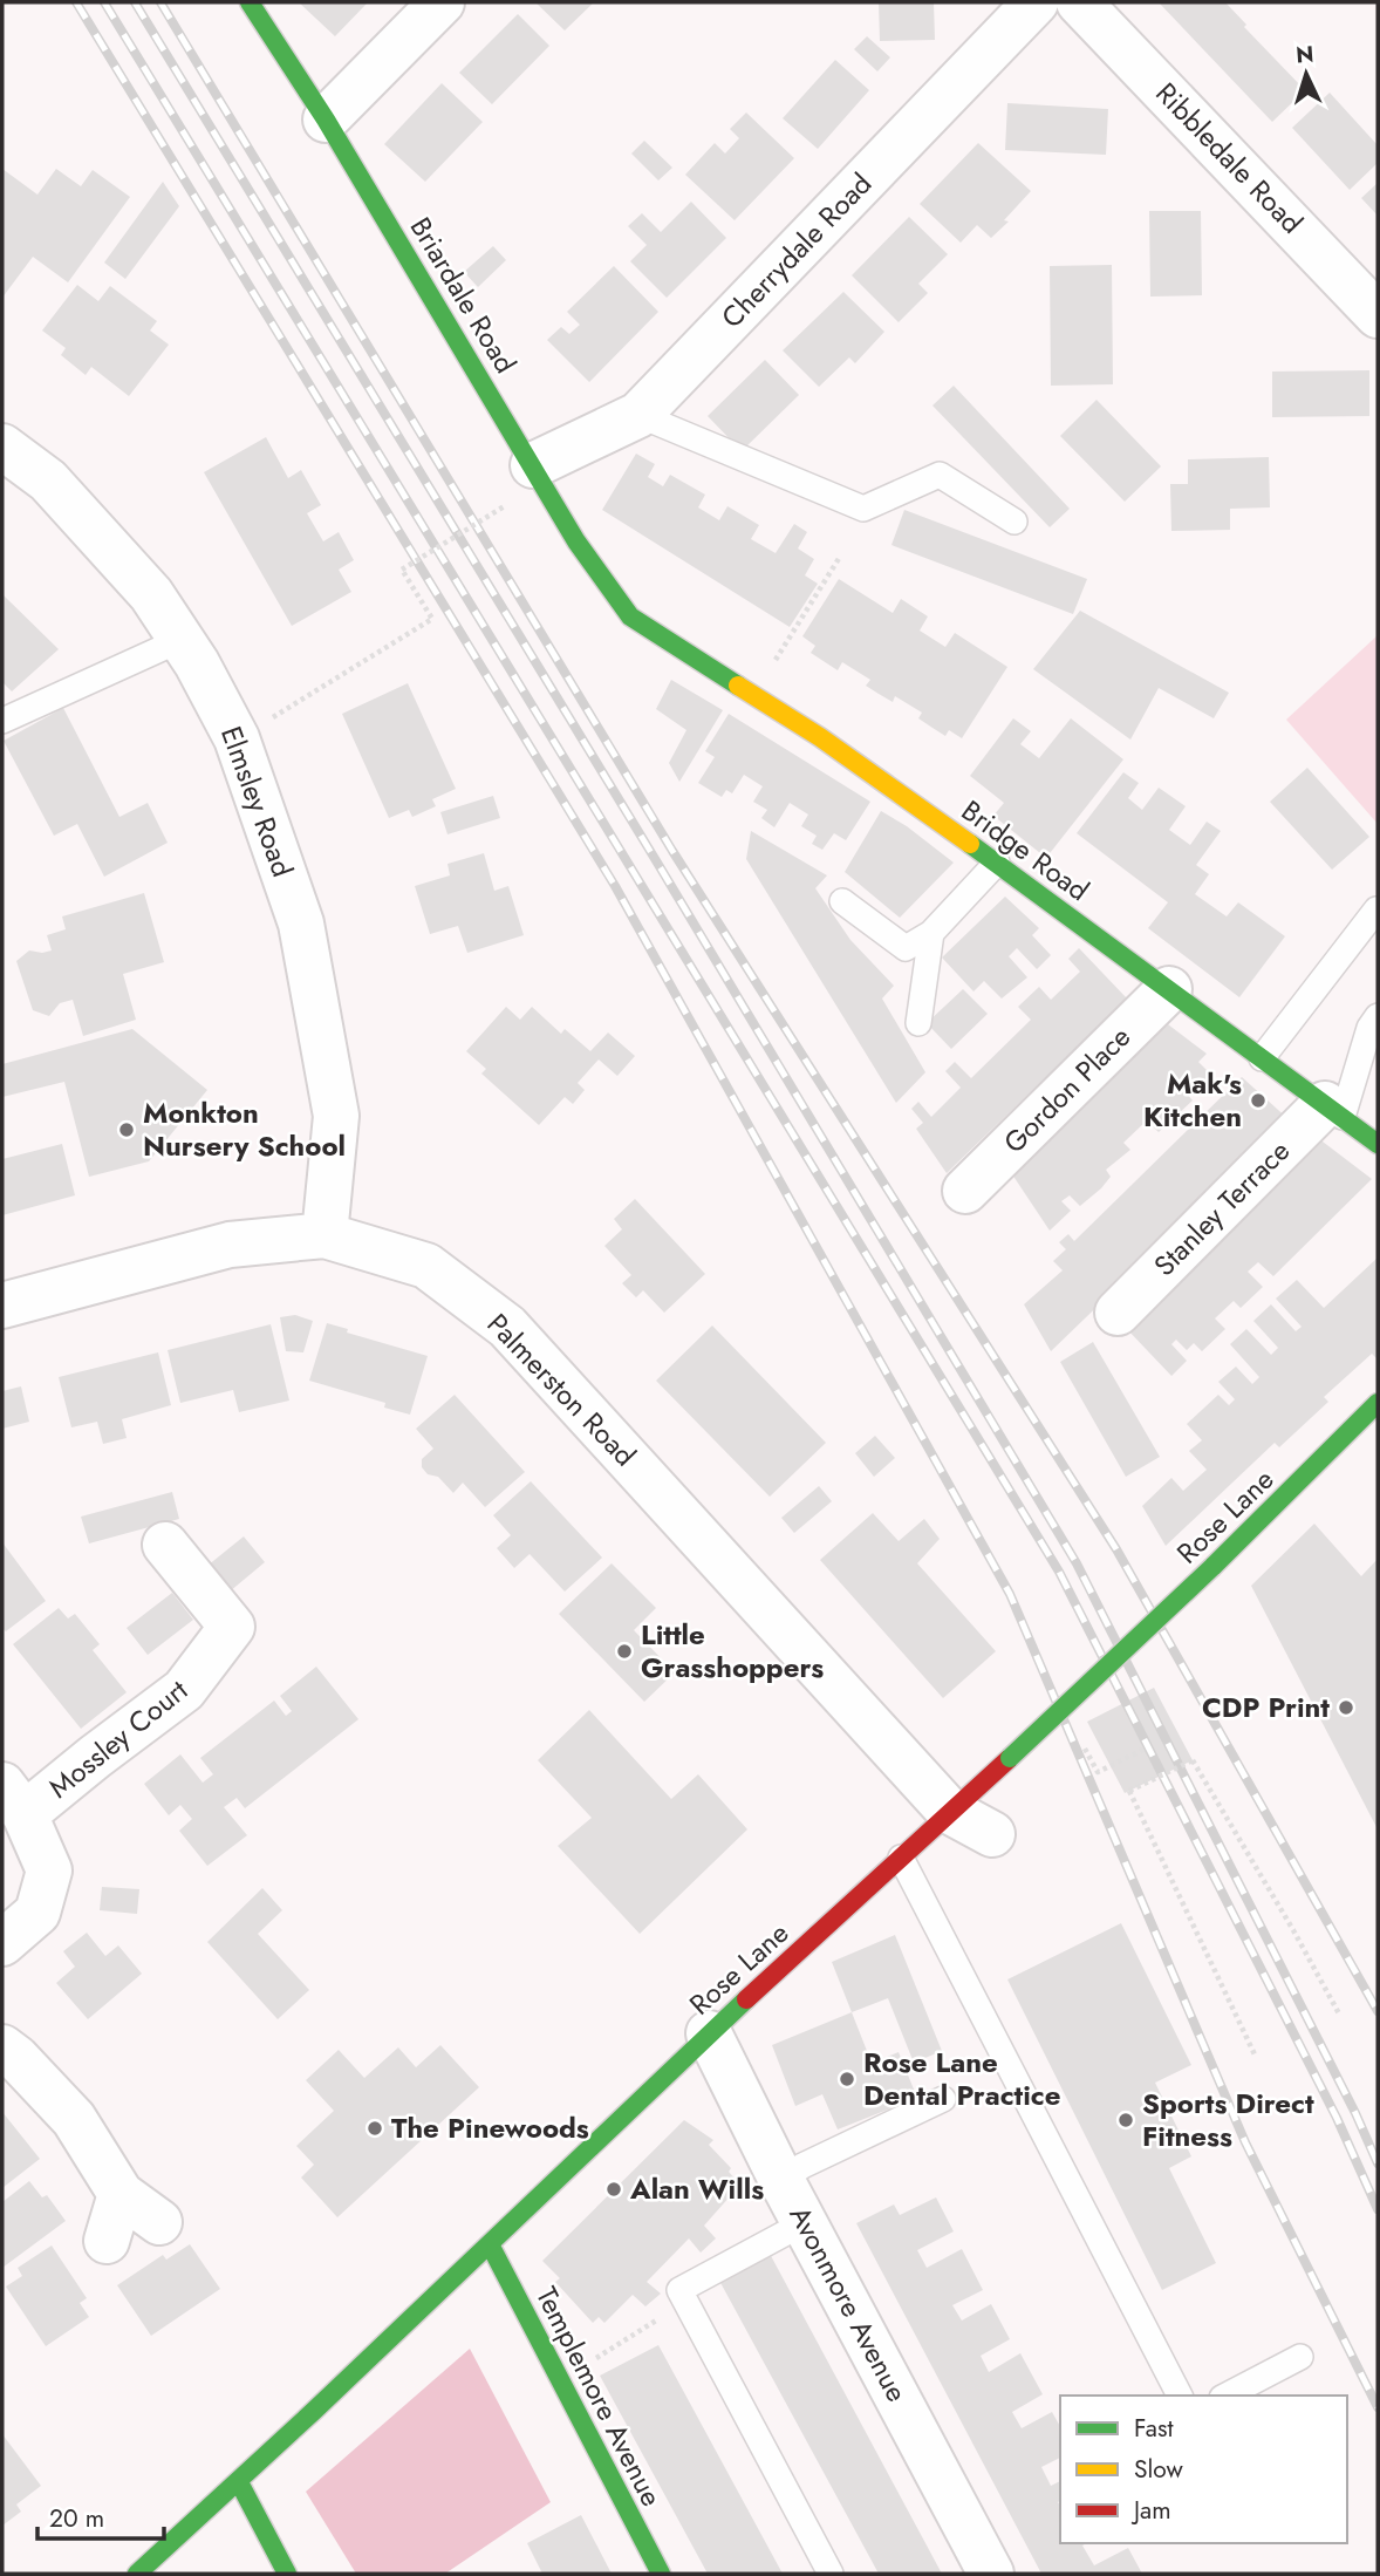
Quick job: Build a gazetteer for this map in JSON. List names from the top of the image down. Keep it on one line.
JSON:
{"streets":{"street":["Ribbledale Road","Cherrydale Road","Briardale Road","Elmsley Road","Bridge Road","Gordon Place","Stanley Terrace","Palmerston Road","Rose Lane","Mossley Court","Avonmore Avenue","Templemore Avenue"]},"crossings":[["Cherrydale Road","Briardale Road"],["Briardale Road","Bridge Road"],["Elmsley Road","Palmerston Road"],["Bridge Road","Gordon Place"],["Bridge Road","Stanley Terrace"],["Palmerston Road","Rose Lane"],["Rose Lane","Avonmore Avenue"],["Rose Lane","Templemore Avenue"]],"places":["Mak's Kitchen","Monkton Nursery School","Little Grasshoppers","CDP Print","Rose Lane Dental Practice","Sports Direct Fitness","The Pinewoods","Alan Wills"],"legend":["Fast","Slow","Jam"],"scale_bar":"20 m","north":"top"}
